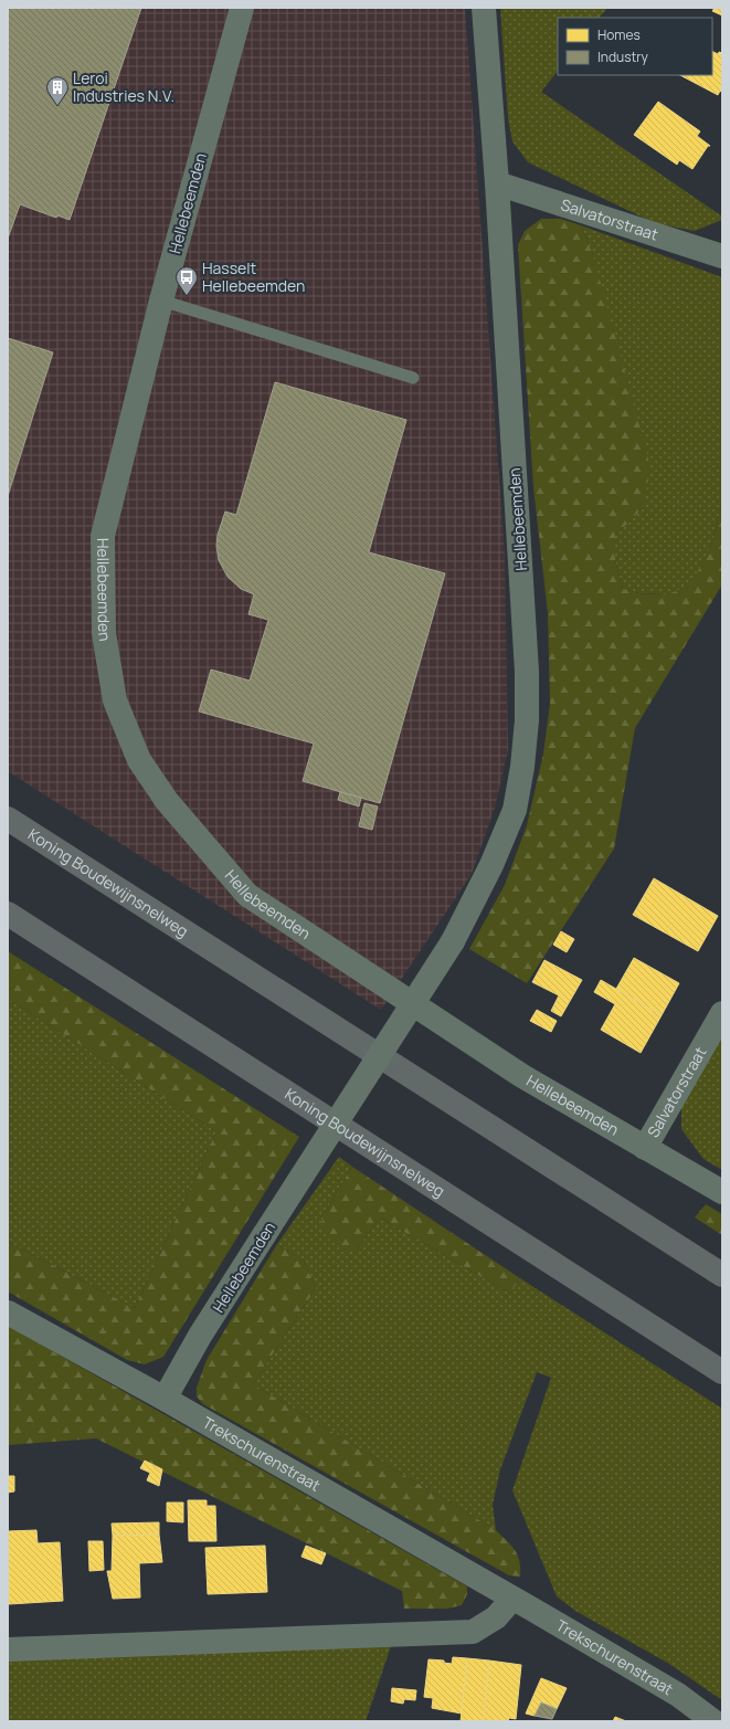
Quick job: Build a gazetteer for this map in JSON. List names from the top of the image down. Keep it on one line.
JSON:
{"streets":{"highway":["Koning Boudewijnsnelweg"],"street":["Hellebeemden","Salvatorstraat","Trekschurenstraat"]},"crossings":[["Hellebeemden","Salvatorstraat"],["Hellebeemden","Trekschurenstraat"]],"places":{"building":["Leroi Industries N.V."],"bus stop":["Hasselt Hellebeemden"]},"legend":["Homes","Industry"]}
